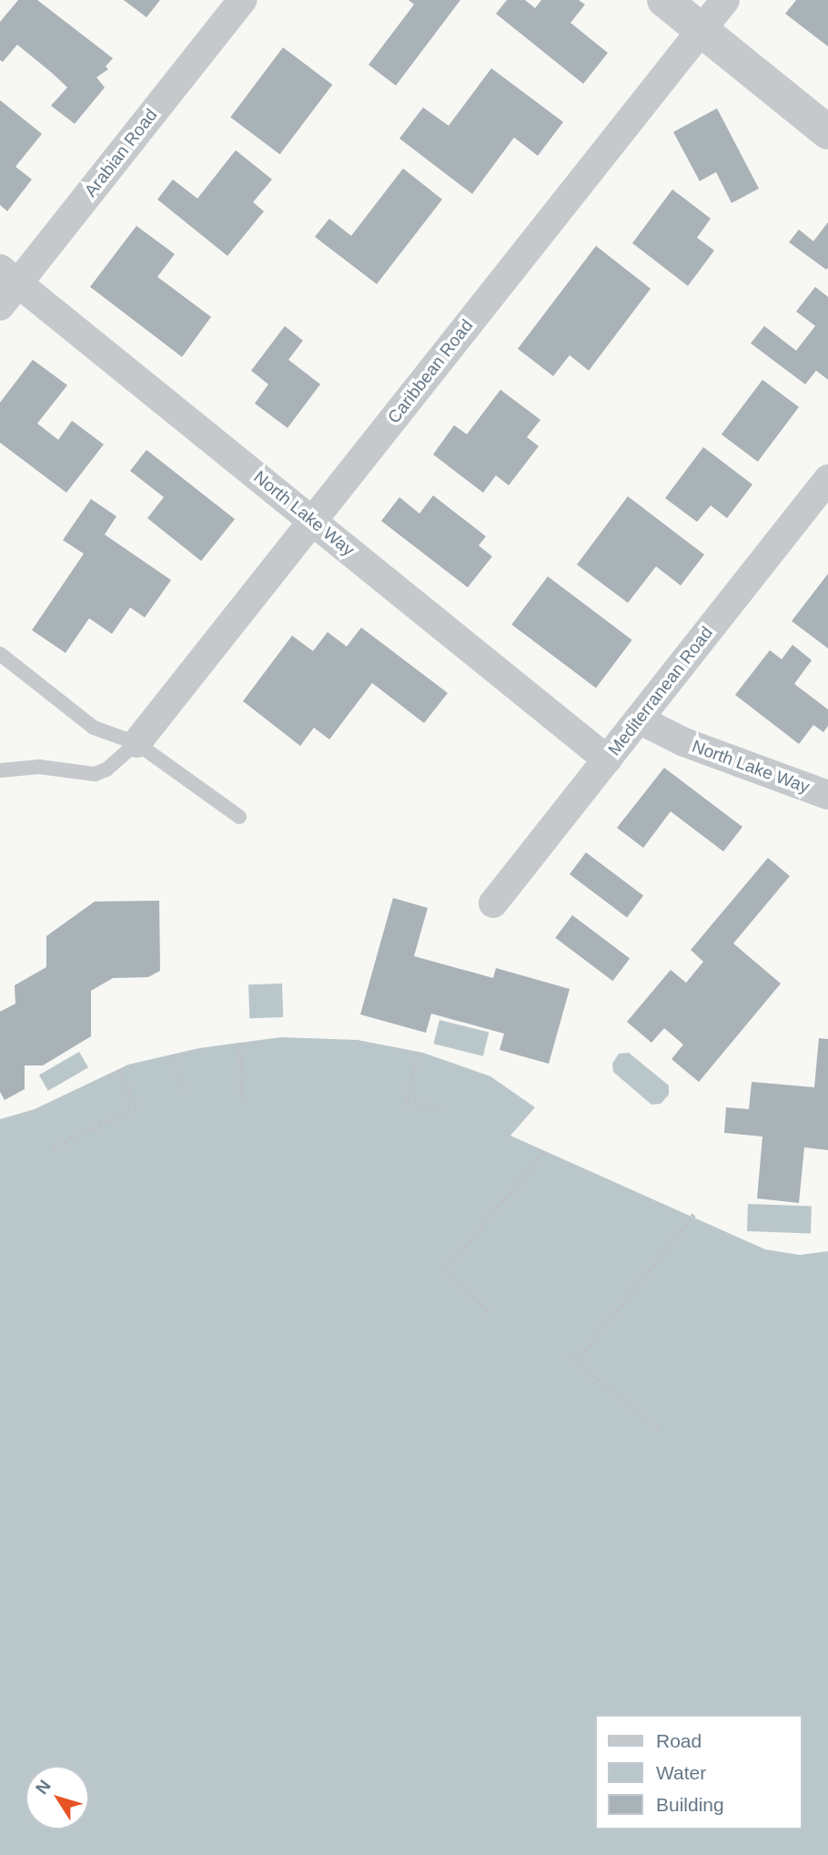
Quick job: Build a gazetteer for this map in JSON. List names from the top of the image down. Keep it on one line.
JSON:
{"streets":{"street":["Arabian Road","Caribbean Road","North Lake Way","Mediterranean Road"]},"crossings":[["Arabian Road","North Lake Way"],["Caribbean Road","North Lake Way"],["North Lake Way","Mediterranean Road"]],"legend":["Road","Water","Building"],"north":"top left"}
